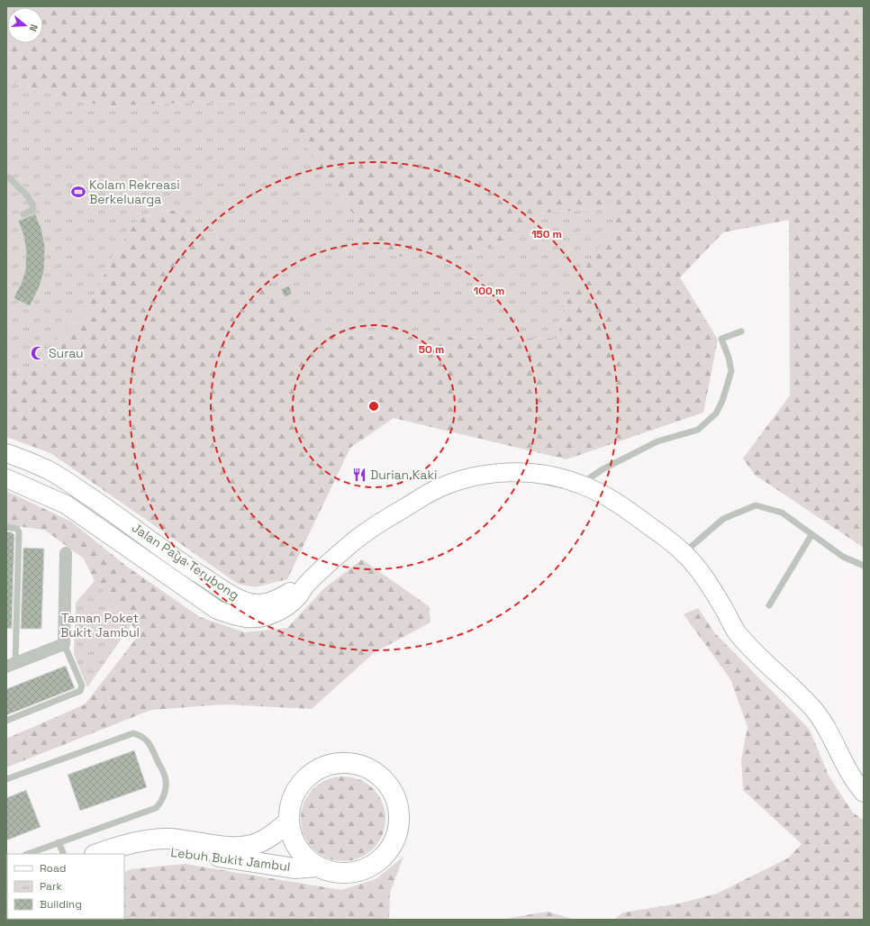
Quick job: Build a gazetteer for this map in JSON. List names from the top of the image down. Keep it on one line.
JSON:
{"streets":{"main road":["Jalan Paya Terubong","Lebuh Bukit Jambul"]},"parks":["Taman Poket Bukit Jambul"],"places":{"sports":["Kolam Rekreasi Berkeluarga"],"mosque":["Surau"],"restaurant":["Durian Kaki"]},"legend":["Road","Park","Building"],"north":"right","rings":["150 m","100 m","50 m"]}
